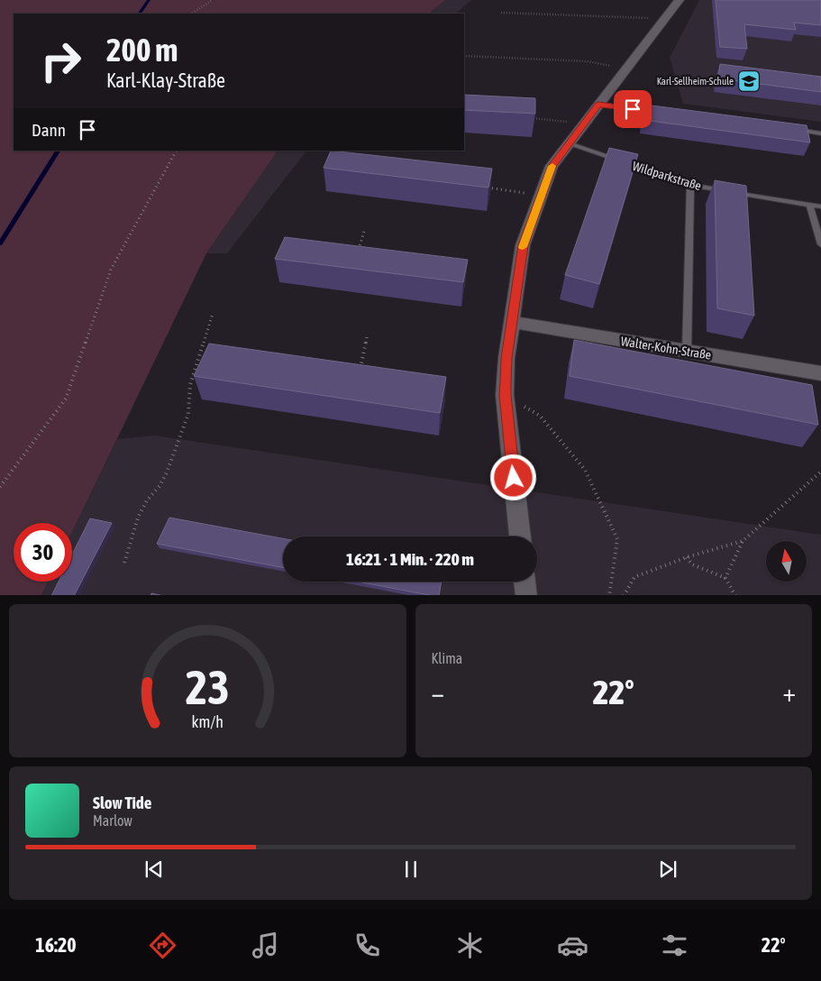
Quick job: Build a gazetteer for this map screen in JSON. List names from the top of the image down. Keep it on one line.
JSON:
{"streets":{"street":["Walter-Kohn-Straße"],"lane":["Wildparkstraße"]},"places":{"school or university":["Karl-Sellheim-Schule"]},"north":"top","page":{"turn":["200 m","Karl-Klay-Straße"],"then":"Dann","limit":"30","trip":"16:21 · 1 Min. · 220 m","tile":"Klima","heat":["−","22°","+"],"song":["Slow Tide","Marlow"],"tabs":["16:20","22°"],"gauge":["23","km/h"]}}
